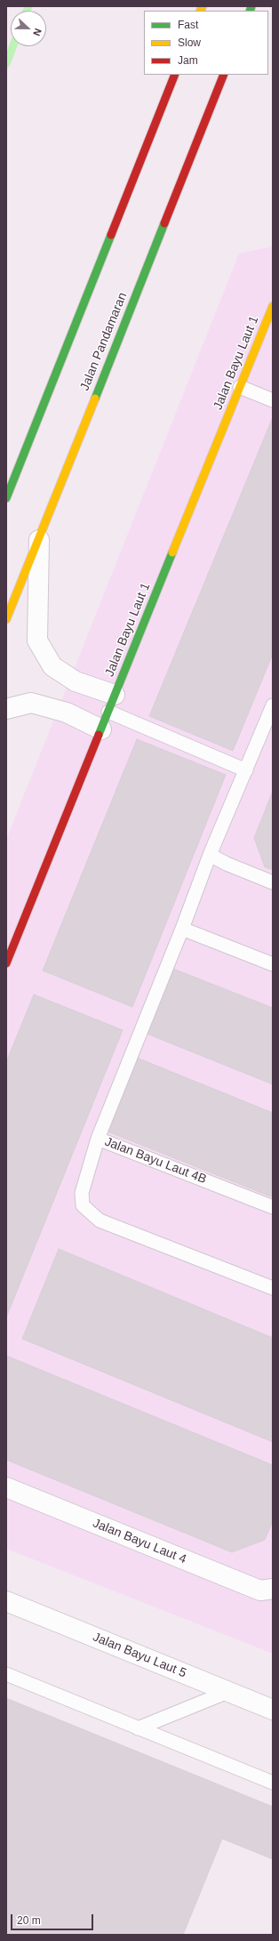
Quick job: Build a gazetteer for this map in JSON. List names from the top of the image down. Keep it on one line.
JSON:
{"streets":{"main road":["Jalan Pandamaran","Jalan Bayu Laut 1"],"street":["Jalan Bayu Laut 4","Jalan Bayu Laut 5"],"lane":["Jalan Bayu Laut 4B"]},"legend":["Fast","Slow","Jam"],"scale_bar":"20 m","north":"right"}
